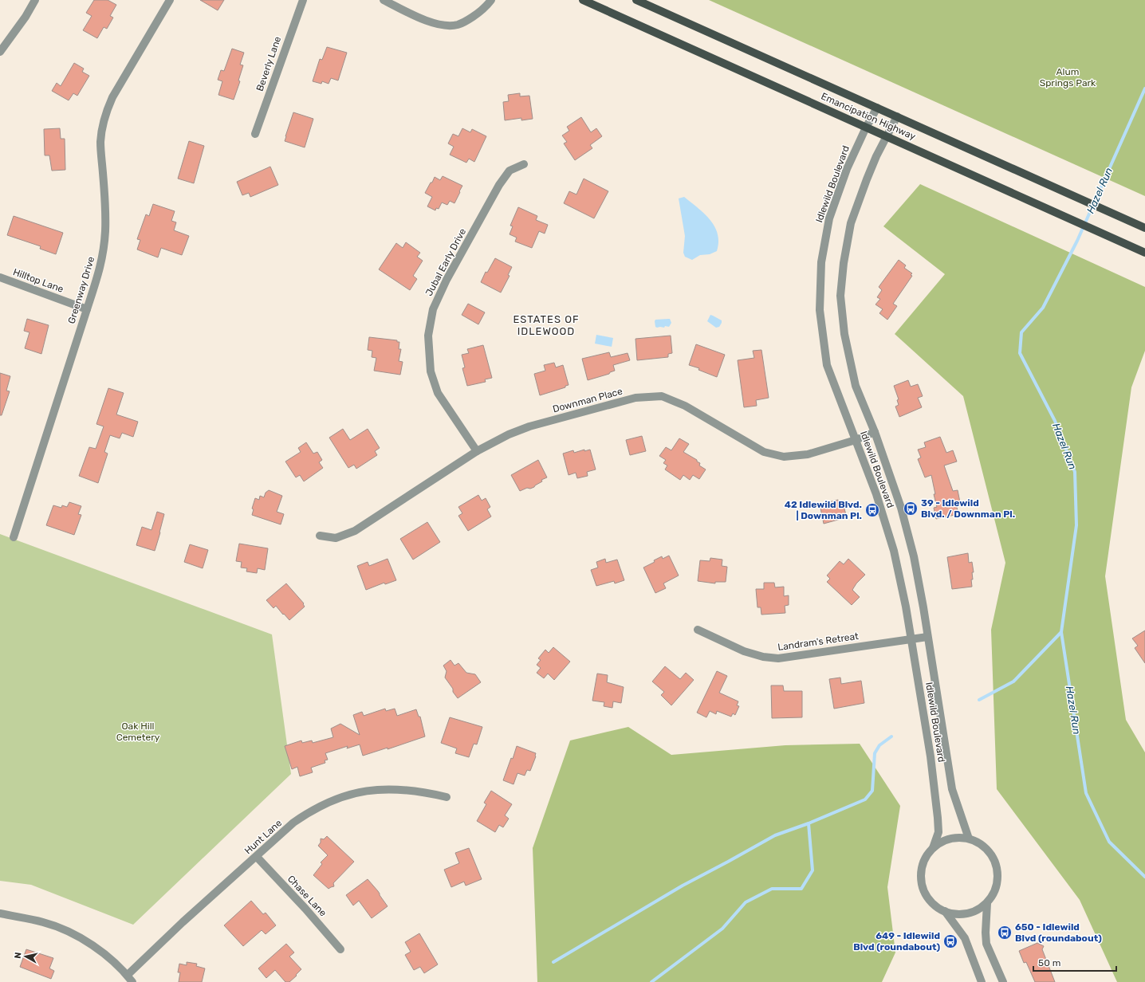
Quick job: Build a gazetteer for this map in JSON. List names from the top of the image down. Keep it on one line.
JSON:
{"streets":{"main road":["Emancipation Highway"],"street":["Beverly Lane","Idlewild Boulevard","Jubal Early Drive","Hilltop Lane","Greenway Drive","Downman Place","Landram's Retreat","Hunt Lane","Chase Lane"]},"crossings":[["Emancipation Highway","Idlewild Boulevard"],["Idlewild Boulevard","Downman Place"],["Idlewild Boulevard","Landram's Retreat"],["Jubal Early Drive","Downman Place"],["Hilltop Lane","Greenway Drive"],["Hunt Lane","Chase Lane"]],"districts":["ESTATES OF IDLEWOOD"],"water":["Hazel Run"],"parks":["Alum Springs Park","Oak Hill Cemetery"],"places":{"bus stop":["39 - Idlewild Blvd. / Downman Pl.","42 Idlewild Blvd. | Downman Pl.","650 - Idlewild Blvd (roundabout)","649 - Idlewild Blvd (roundabout)"]},"scale_bar":"50 m","north":"left"}
